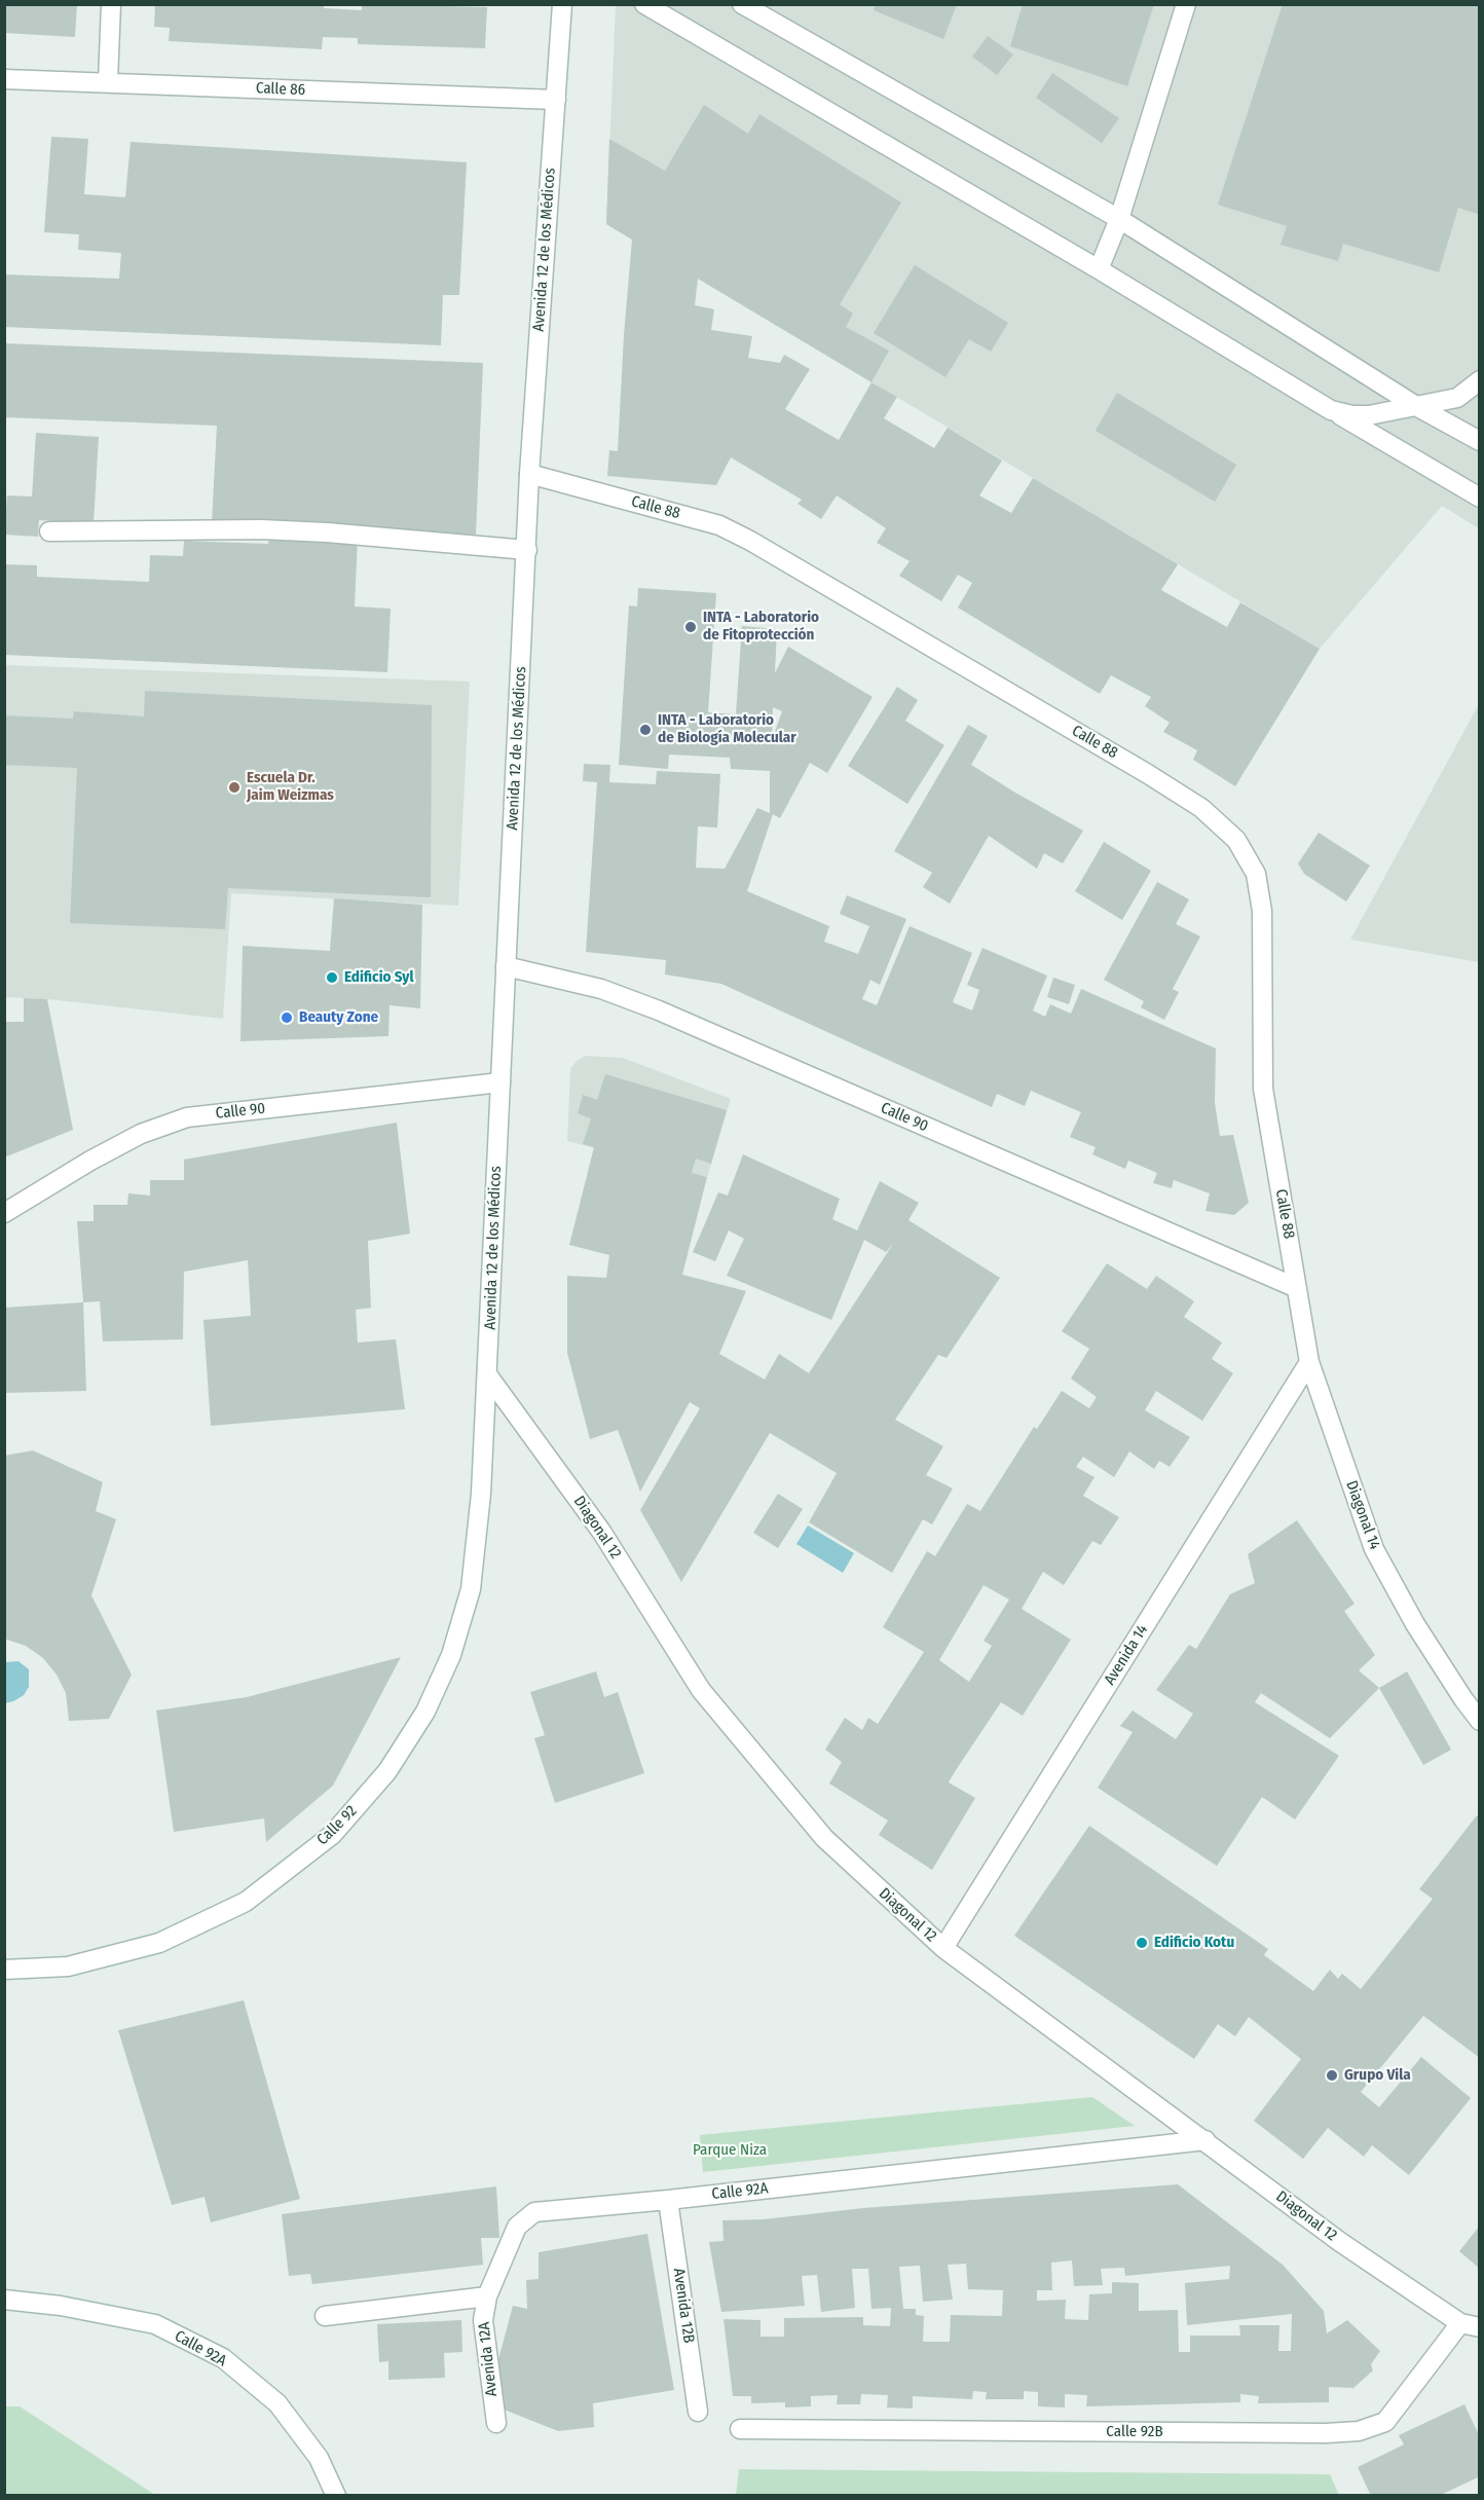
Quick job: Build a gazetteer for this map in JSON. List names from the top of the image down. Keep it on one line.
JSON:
{"streets":{"street":["Calle 86","Avenida 12 de los Médicos","Calle 88","Calle 90","Diagonal 14","Diagonal 12","Avenida 14","Calle 92","Calle 92A","Avenida 12B","Avenida 12A","Calle 92B"]},"crossings":[["Calle 86","Avenida 12 de los Médicos"],["Avenida 12 de los Médicos","Calle 88"],["Avenida 12 de los Médicos","Calle 90"],["Avenida 12 de los Médicos","Diagonal 12"],["Avenida 12 de los Médicos","Calle 92"],["Calle 88","Calle 90"],["Calle 88","Diagonal 14"],["Calle 90","Diagonal 14"],["Diagonal 14","Avenida 14"],["Diagonal 12","Avenida 14"],["Diagonal 12","Calle 92A"],["Diagonal 12","Calle 92B"],["Calle 92A","Avenida 12B"],["Calle 92A","Avenida 12A"]],"parks":["Parque Niza"],"places":["INTA - Laboratorio de Fitoprotección","INTA - Laboratorio de Biología Molecular","Escuela Dr. Jaim Weizmas","Edificio Syl","Beauty Zone","Edificio Kotu","Grupo Vila"]}
